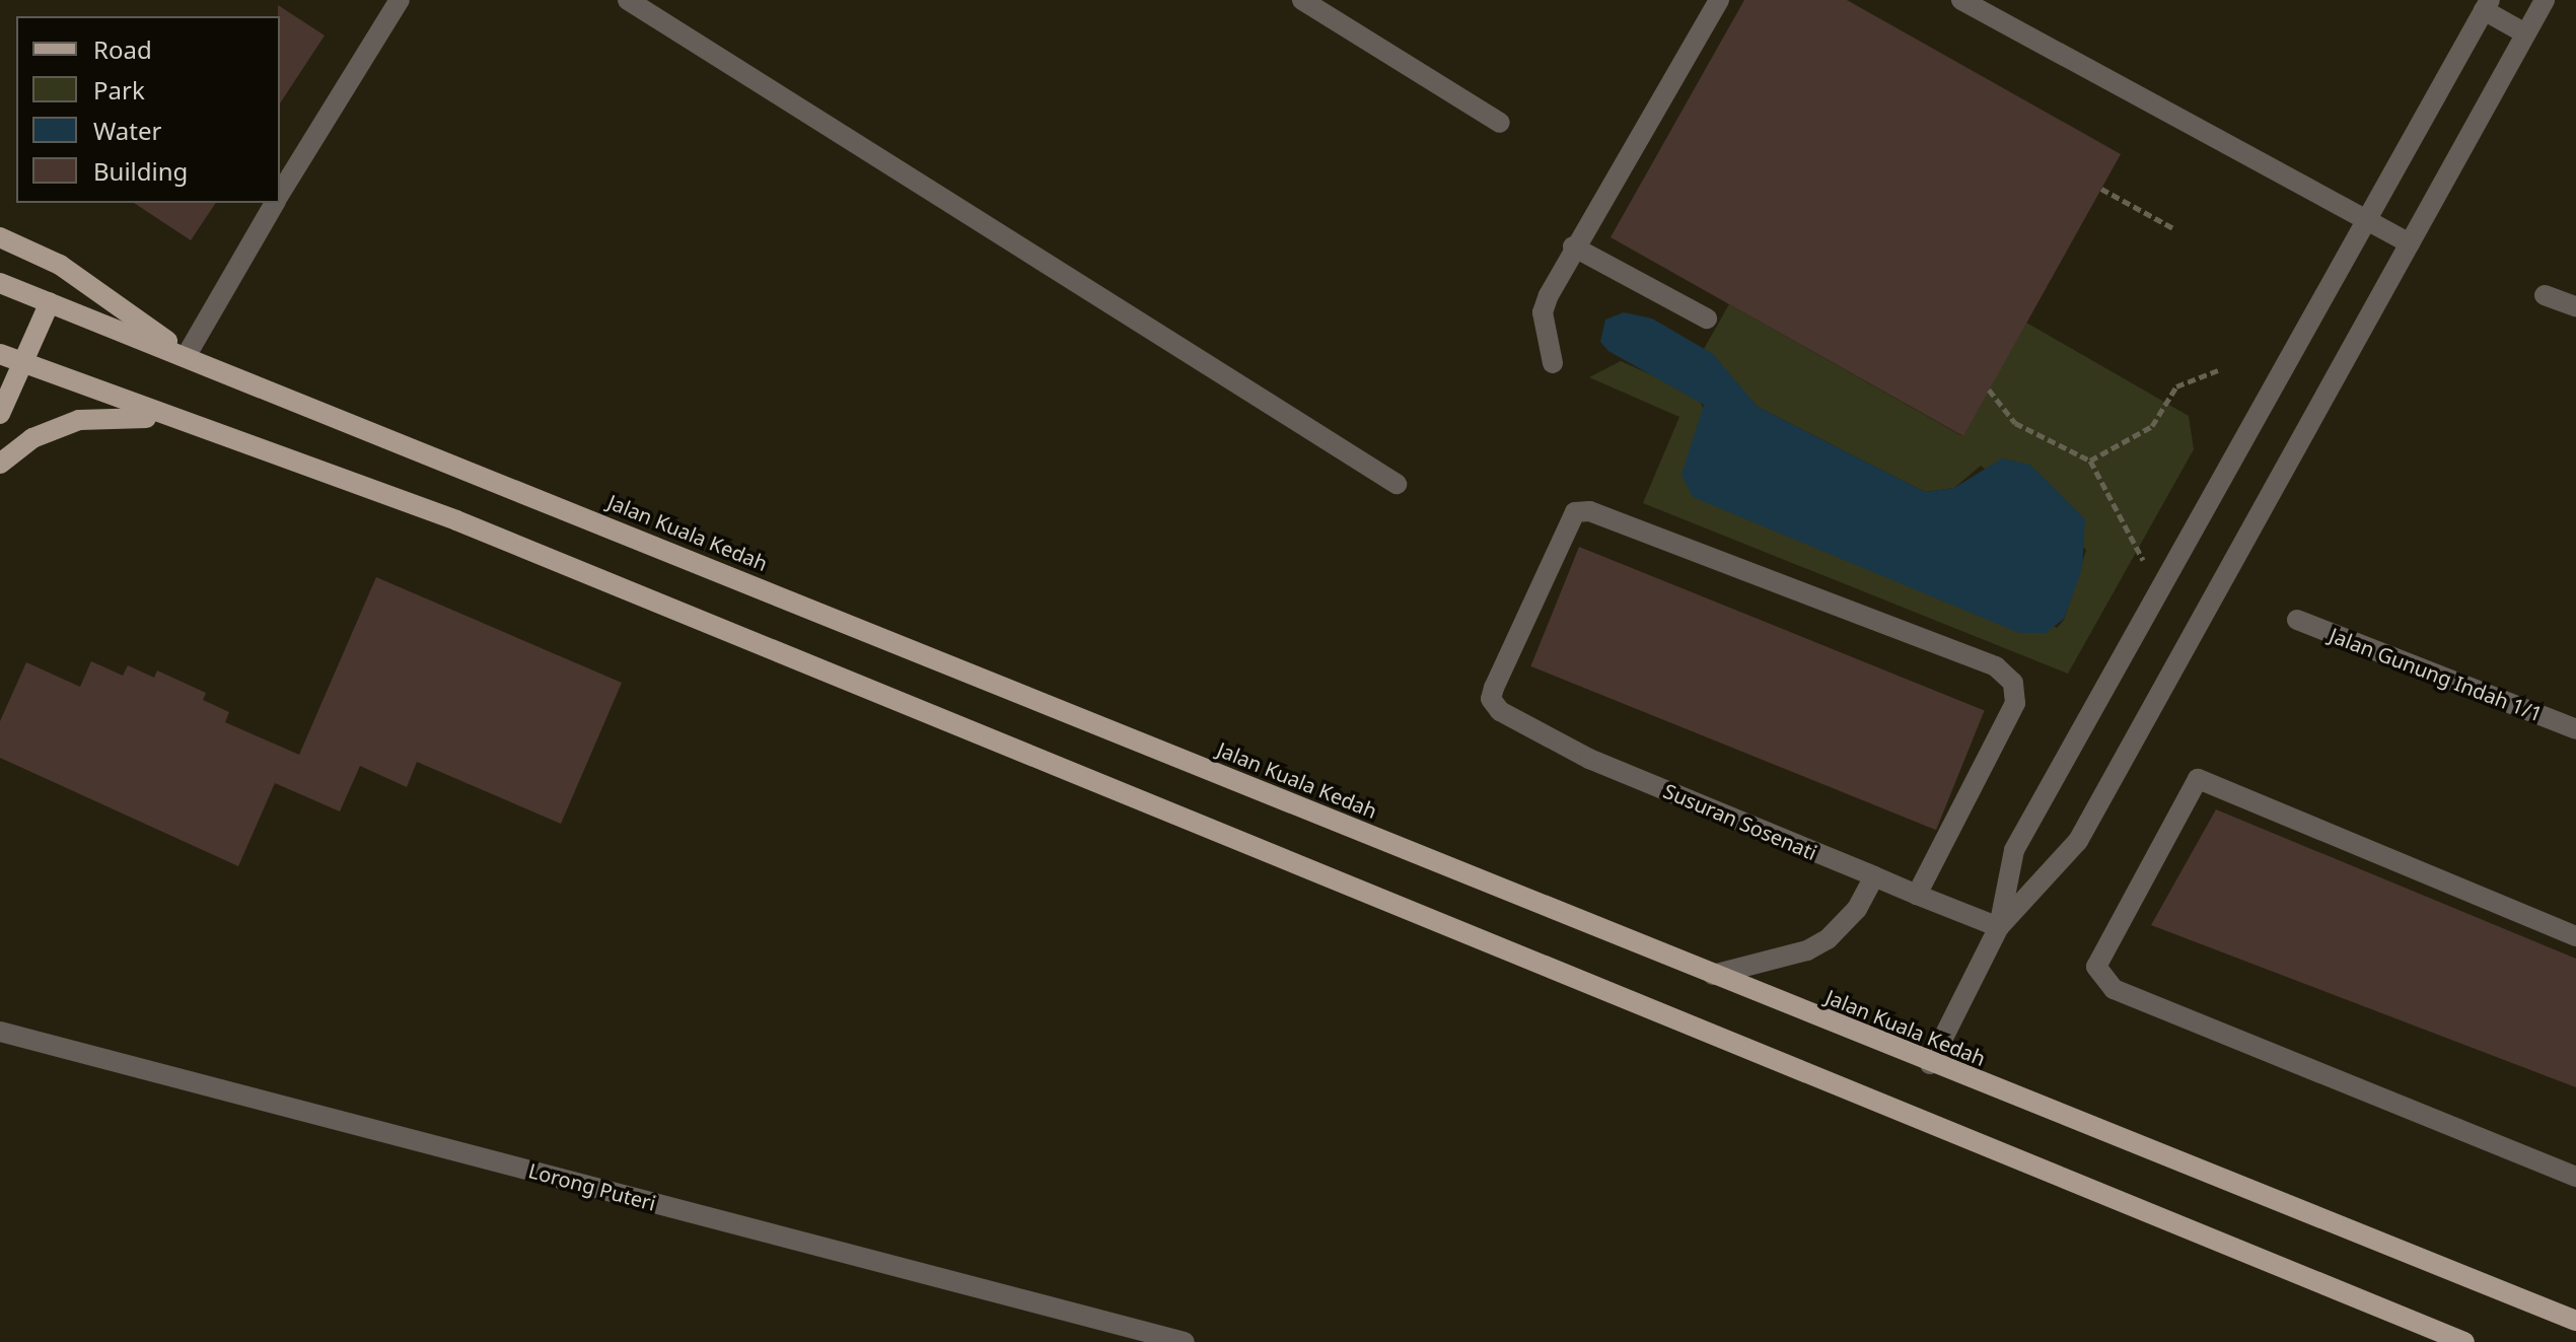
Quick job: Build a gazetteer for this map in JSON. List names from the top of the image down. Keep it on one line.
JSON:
{"streets":{"main road":["Jalan Kuala Kedah"],"street":["Jalan Gunung Indah 1/1","Susuran Sosenati","Lorong Puteri"]},"legend":["Road","Park","Water","Building"]}
